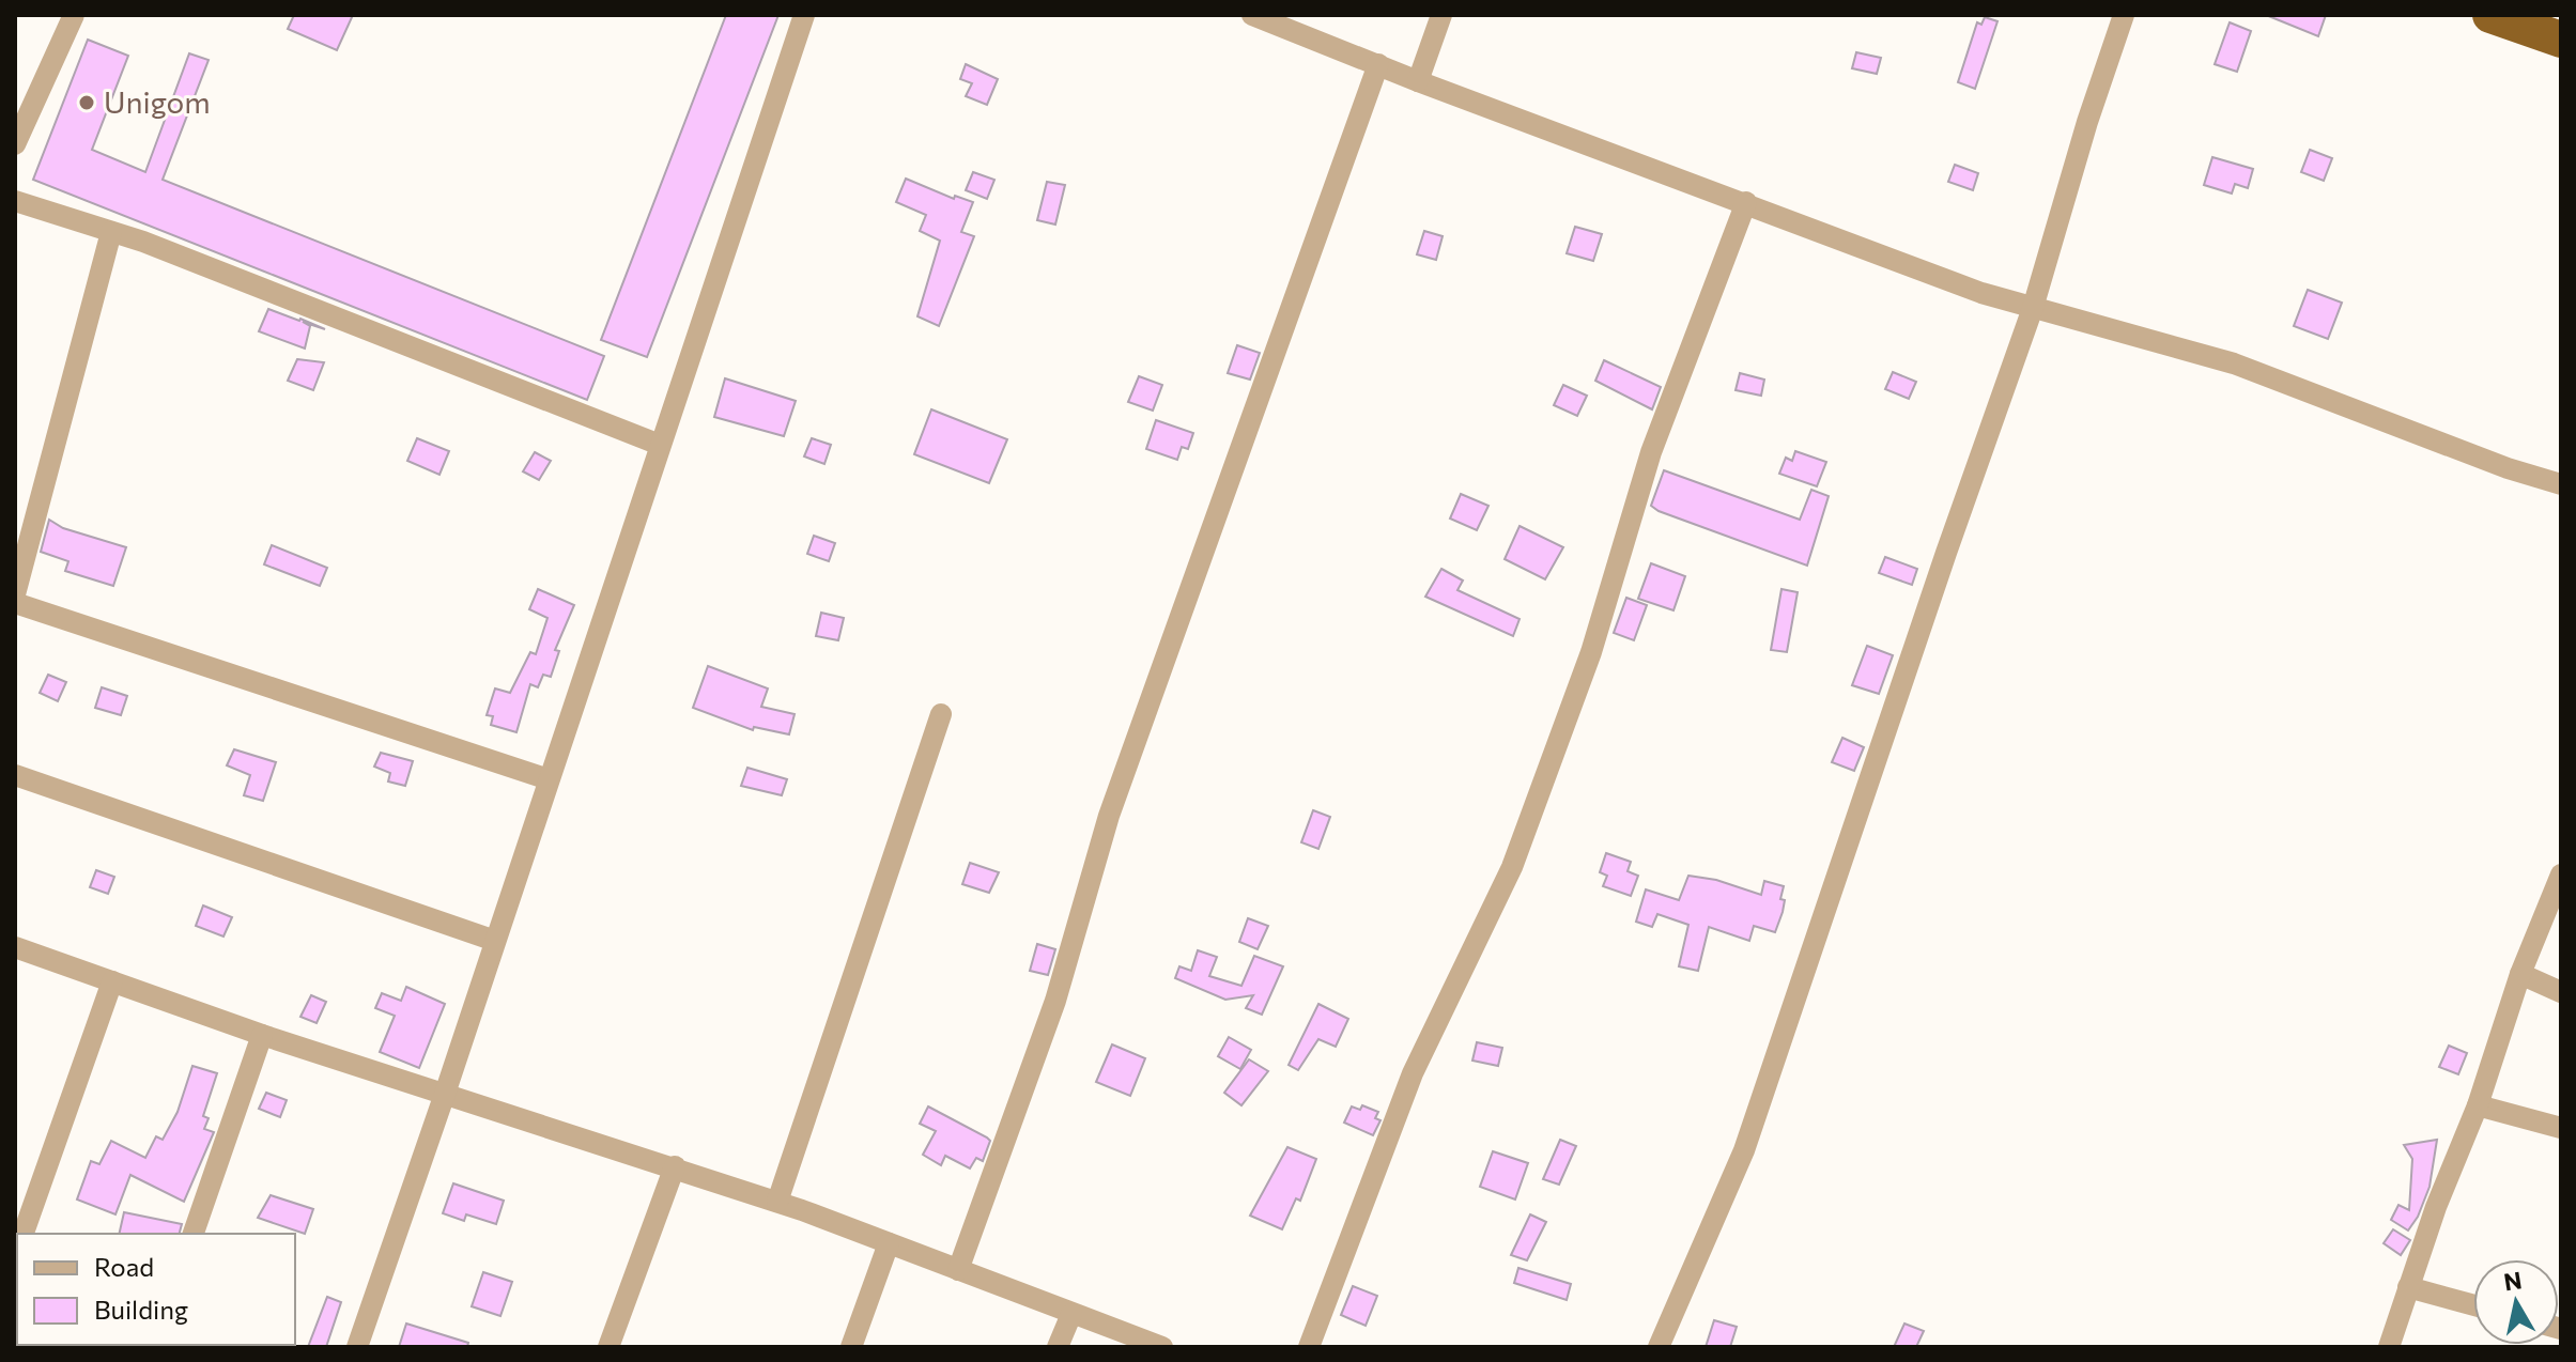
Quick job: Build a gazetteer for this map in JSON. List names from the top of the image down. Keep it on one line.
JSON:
{"places":["Unigom"],"legend":["Road","Building"],"north":"top"}
